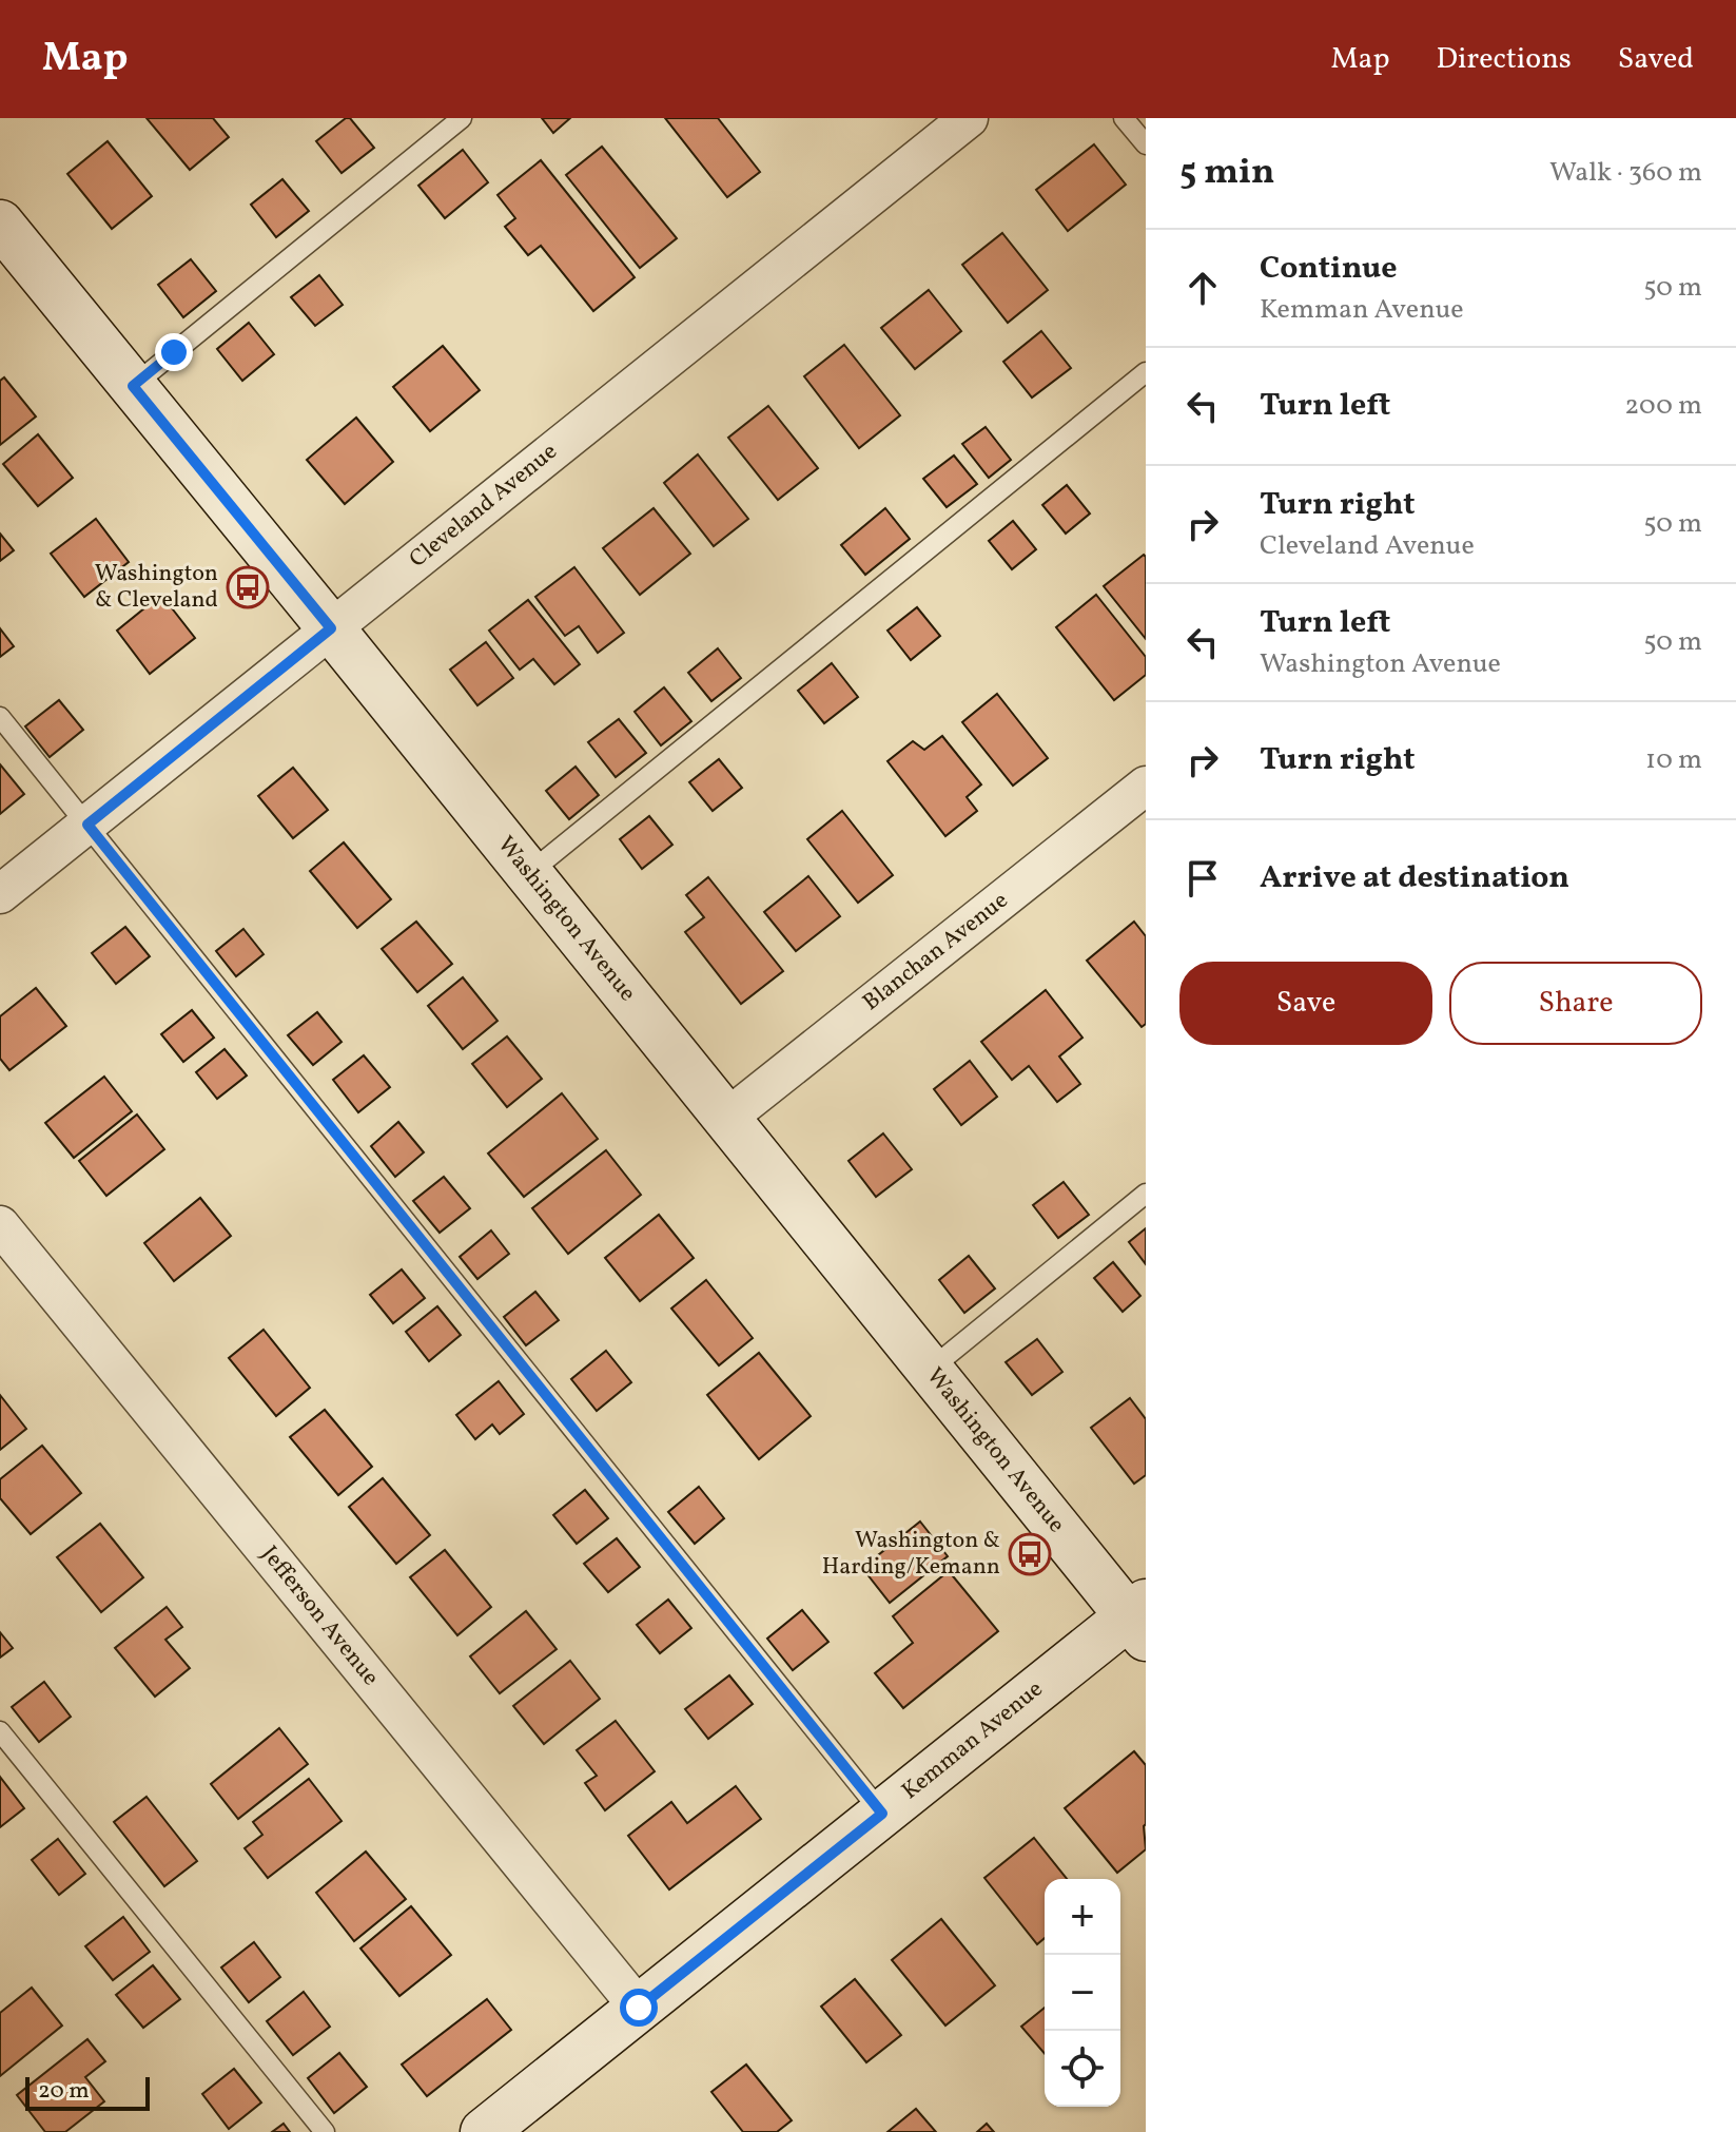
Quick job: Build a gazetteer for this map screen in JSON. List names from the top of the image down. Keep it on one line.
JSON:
{"streets":{"street":["Cleveland Avenue","Washington Avenue","Blanchan Avenue","Jefferson Avenue","Kemman Avenue"]},"crossings":[["Cleveland Avenue","Washington Avenue"],["Washington Avenue","Blanchan Avenue"],["Washington Avenue","Kemman Avenue"],["Jefferson Avenue","Kemman Avenue"]],"places":{"bus stop":["Washington & Cleveland","Washington & Harding/Kemann"]},"scale_bar":"20 m","page":{"header":"Map","nav":["Map","Directions","Saved"],"heading":["5 min","Walk · 360 m"],"list":[["Continue","Kemman Avenue","50 m"],["Turn left","200 m"],["Turn right","Cleveland Avenue","50 m"],["Turn left","Washington Avenue","50 m"],["Turn right","10 m"],"Arrive at destination"],"buttons":["Save","Share"],"map_buttons":["+","−"],"scale":"20 m"}}
